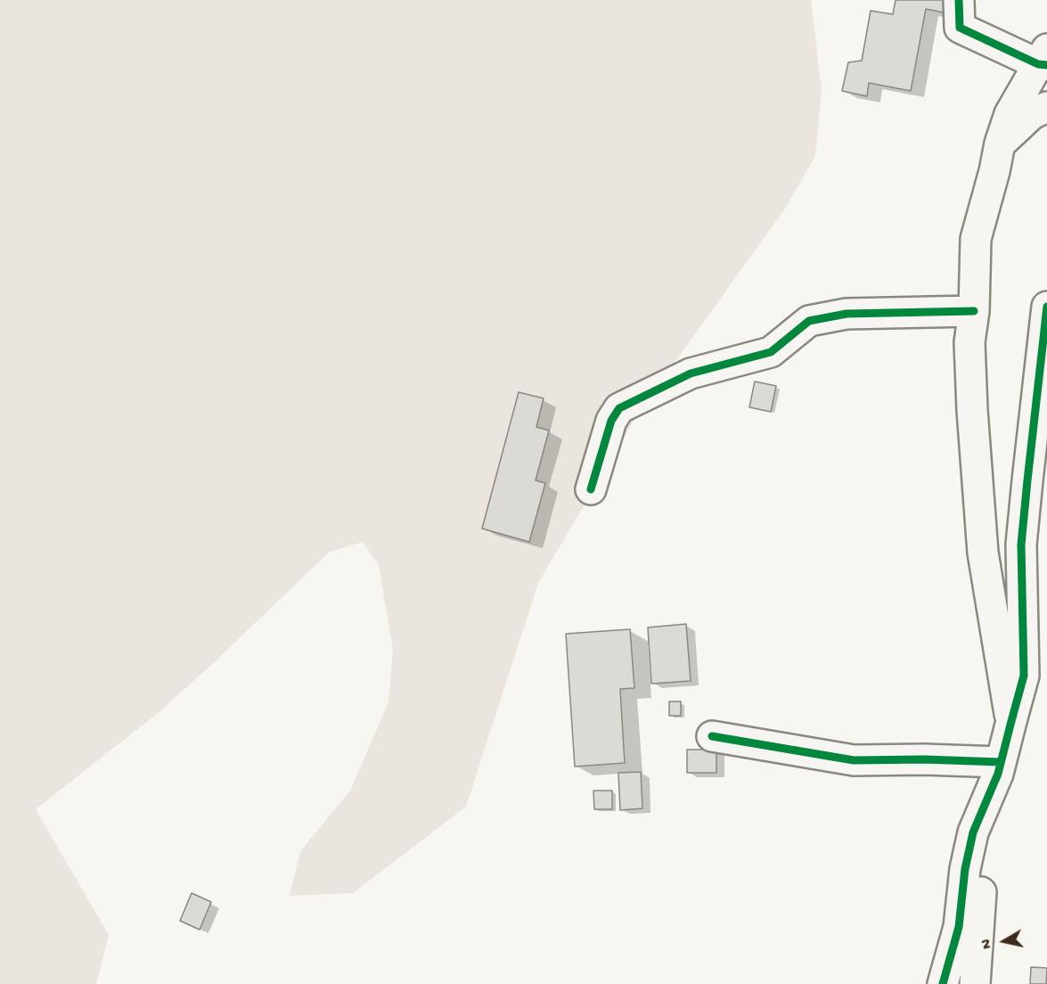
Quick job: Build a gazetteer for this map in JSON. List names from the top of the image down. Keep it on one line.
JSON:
{"north":"left"}
